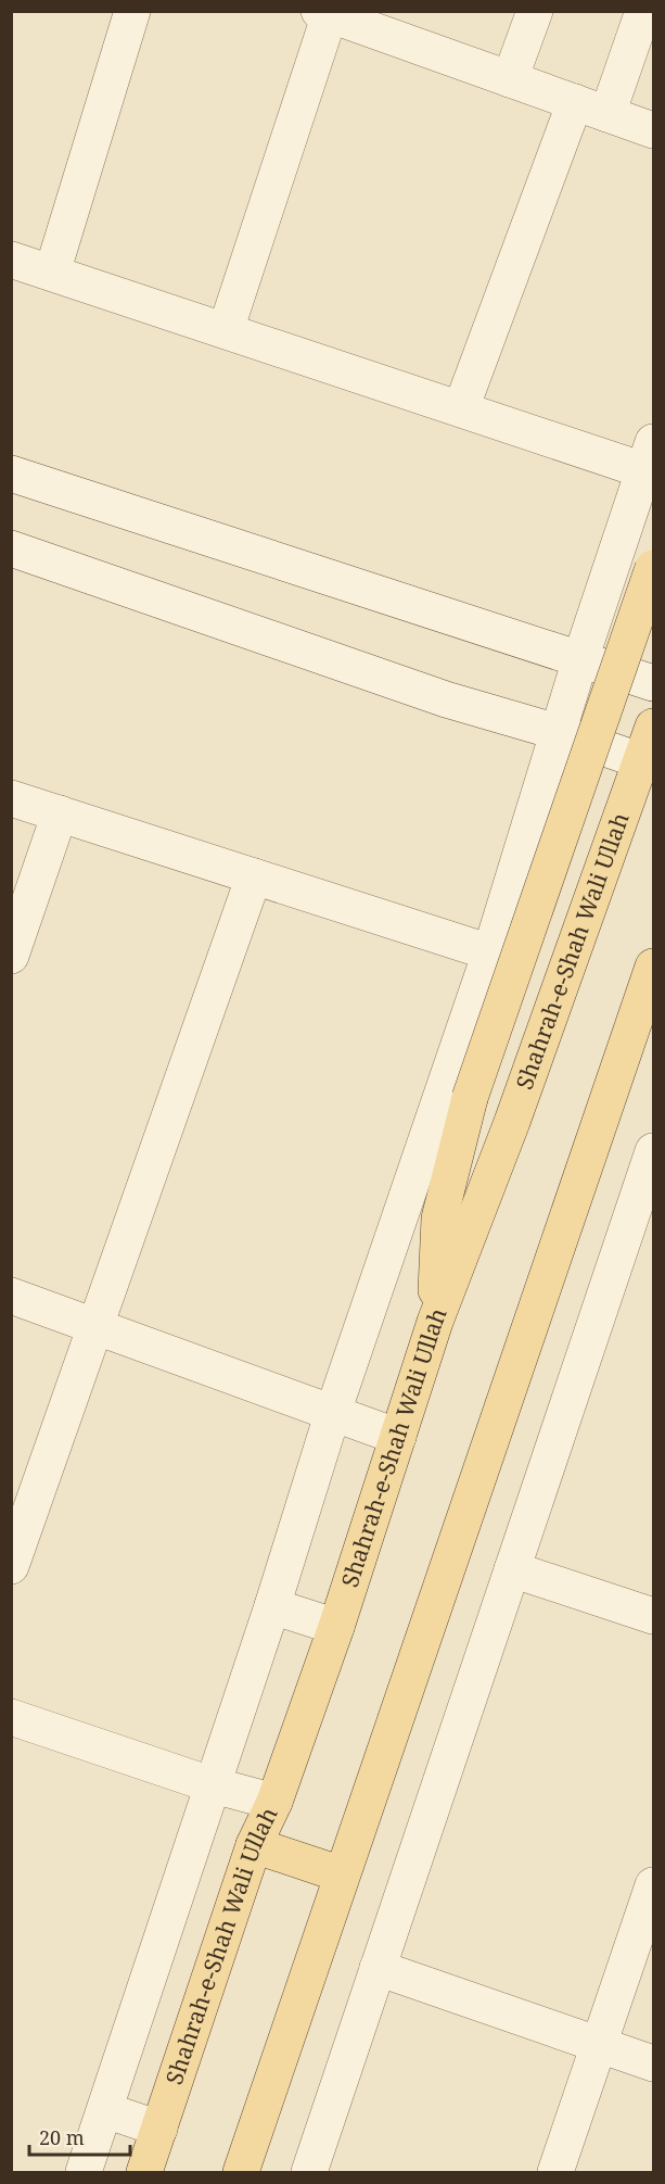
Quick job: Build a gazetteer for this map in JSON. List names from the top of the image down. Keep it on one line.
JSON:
{"streets":{"main road":["Shahrah-e-Shah Wali Ullah"]},"scale_bar":"20 m"}
